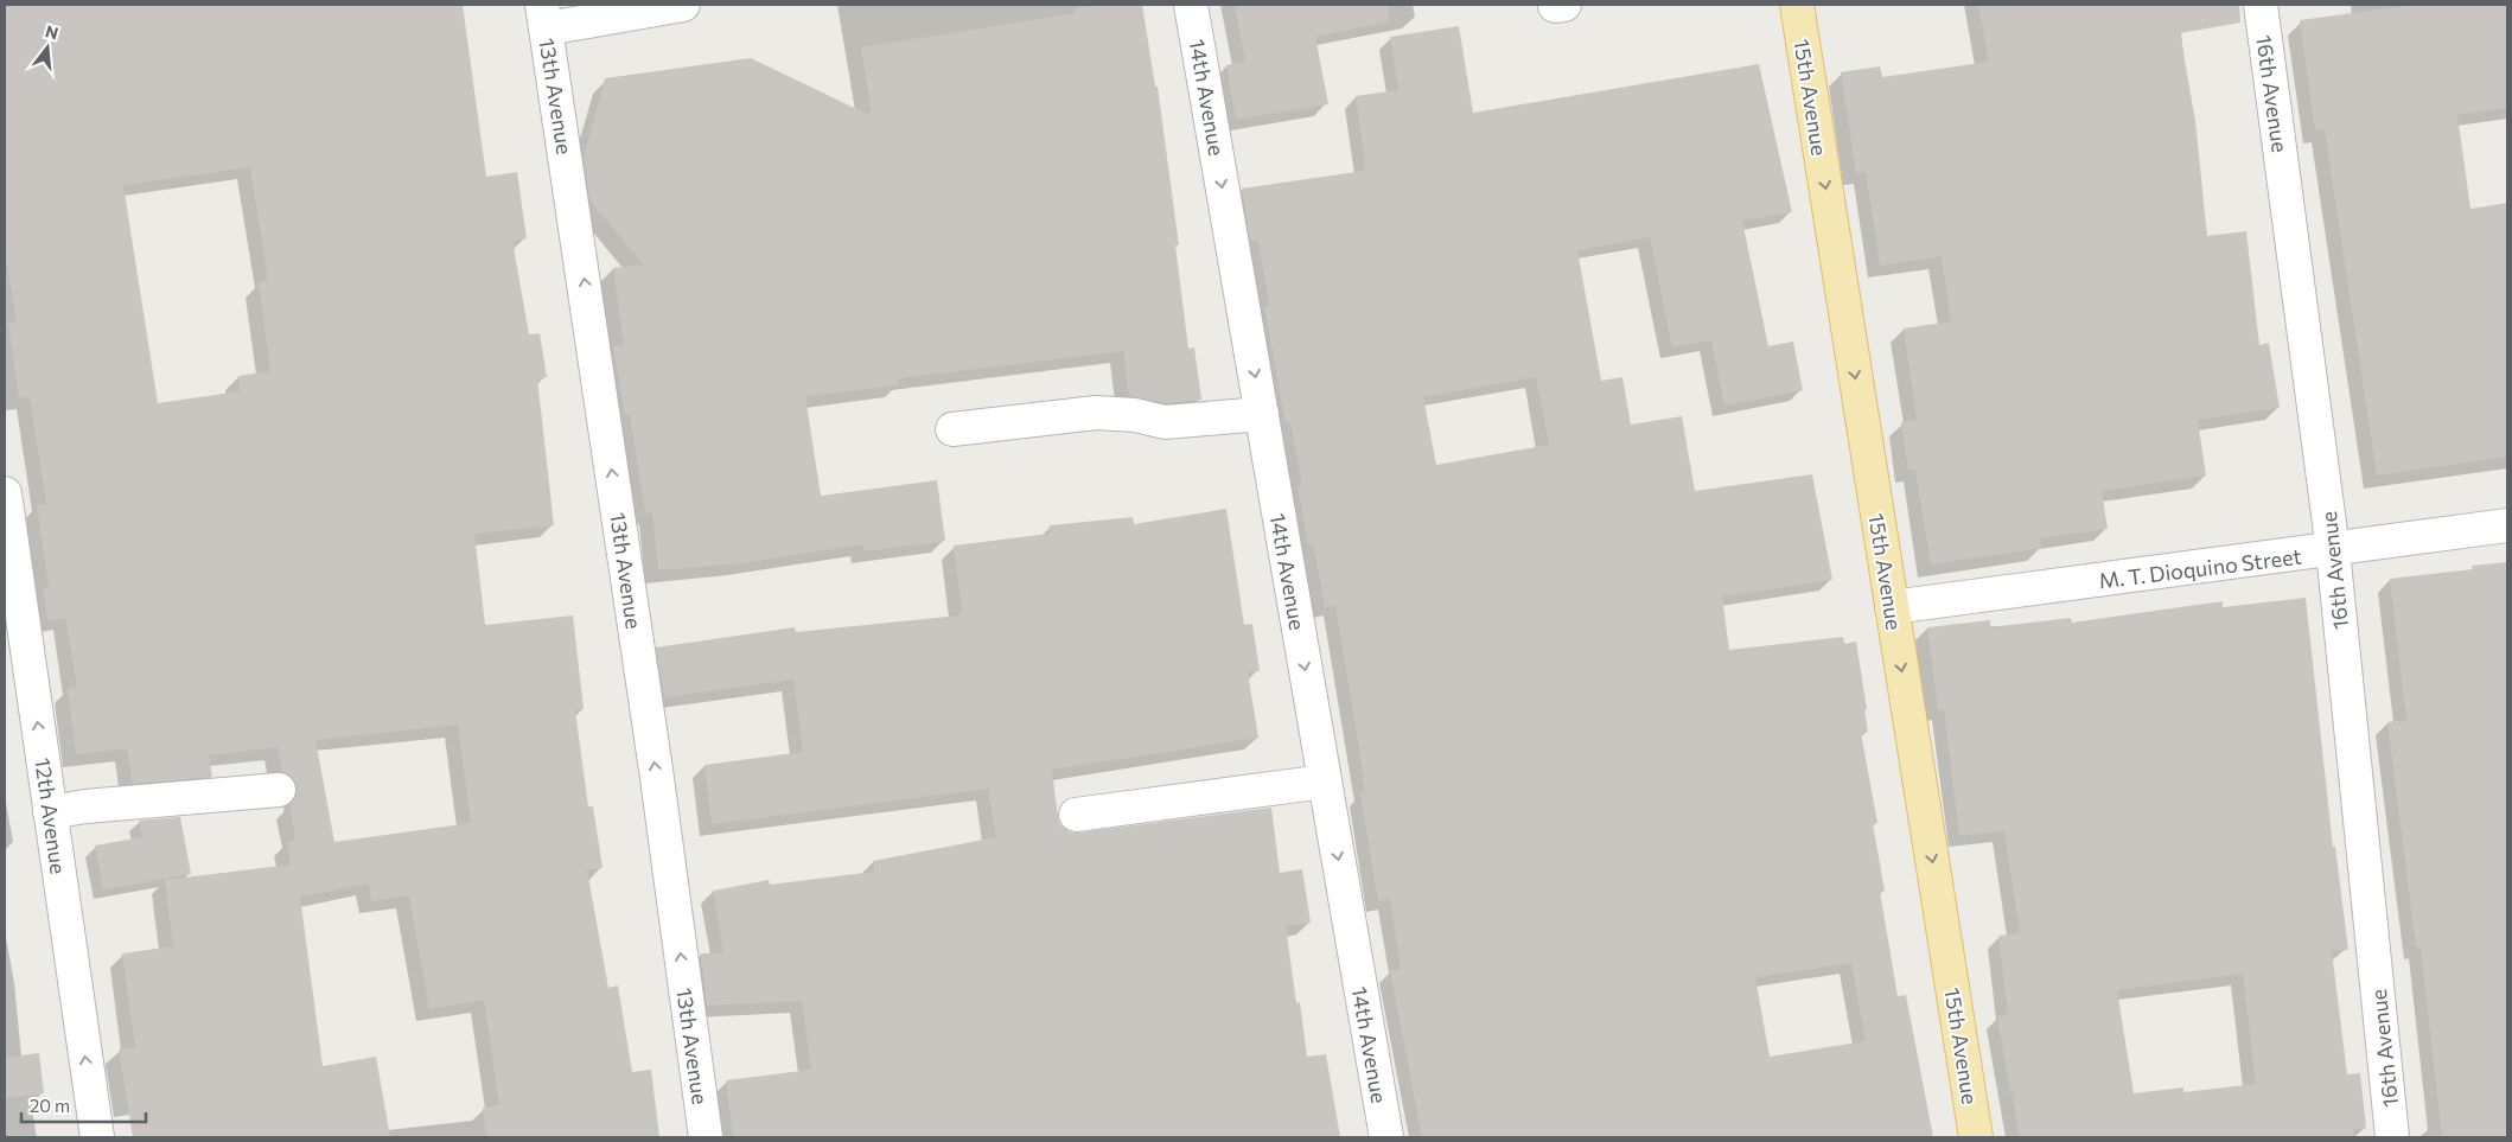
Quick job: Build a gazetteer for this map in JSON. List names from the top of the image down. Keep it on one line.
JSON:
{"streets":{"main road":["15th Avenue"],"street":["16th Avenue","13th Avenue","14th Avenue","M. T. Dioquino Street","12th Avenue"]},"crossings":[["16th Avenue","M. T. Dioquino Street"],["15th Avenue","M. T. Dioquino Street"]],"one_way":["13th Avenue","14th Avenue","15th Avenue","12th Avenue"],"scale_bar":"20 m","north":"top"}
